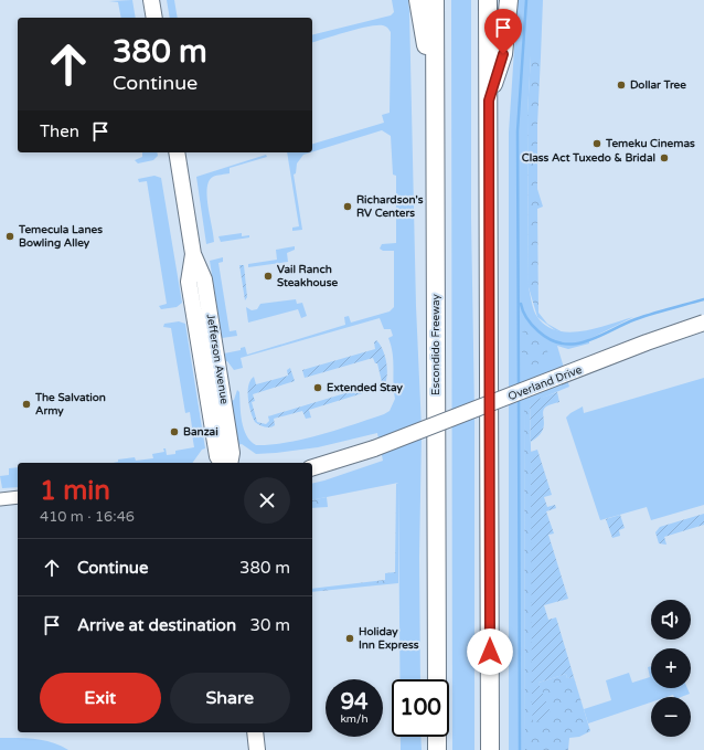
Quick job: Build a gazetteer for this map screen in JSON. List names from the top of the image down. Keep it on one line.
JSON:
{"streets":{"highway":["Escondido Freeway"],"main road":["Jefferson Avenue","Overland Drive"]},"places":["Dollar Tree","Temeku Cinemas","Class Act Tuxedo & Bridal","Richardson's RV Centers","Temecula Lanes Bowling Alley","Vail Ranch Steakhouse","Extended Stay","The Salvation Army","Banzai","Holiday Inn Express"],"page":{"turn":["380 m","Continue"],"then":"Then","heading":["1 min","410 m · 16:46"],"list":[{"name":"Continue","value":"380 m"},{"name":"Arrive at destination","value":"30 m"}],"map_buttons":["+","−"],"buttons":["Exit","Share"],"speed":"94 km/h","limit":"100"}}
